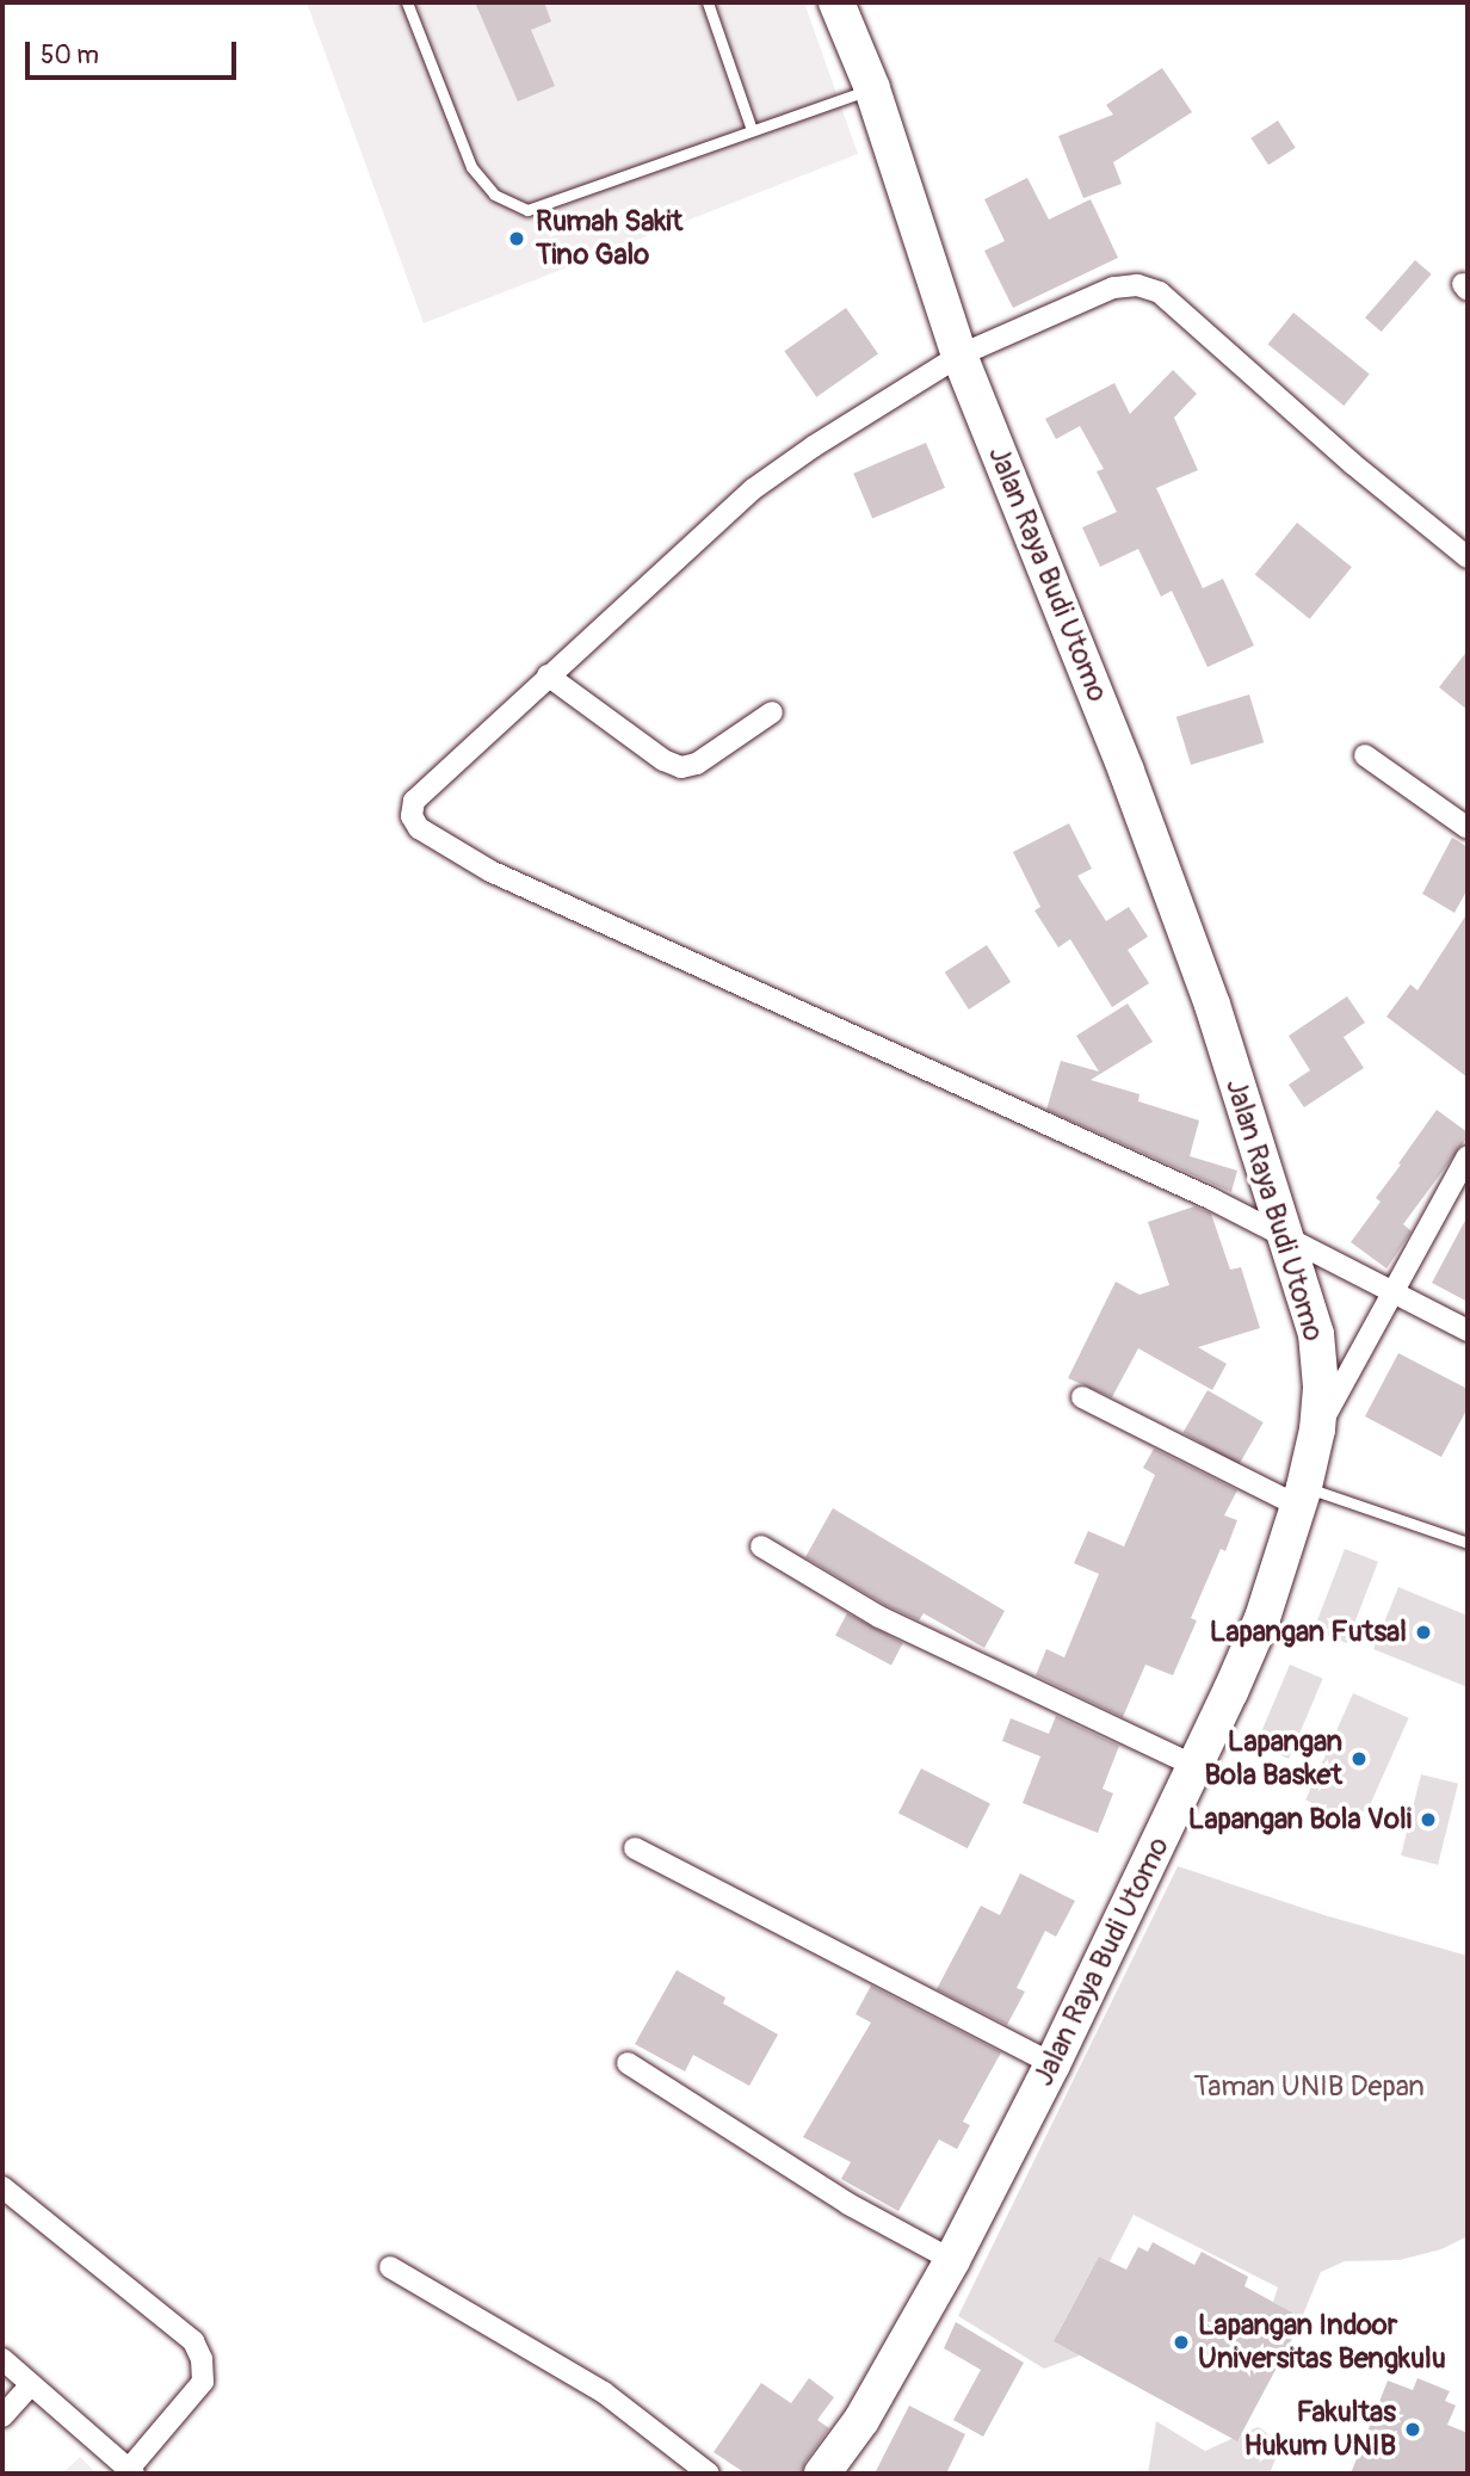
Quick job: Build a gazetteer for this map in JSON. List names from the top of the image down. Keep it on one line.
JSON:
{"streets":{"highway":["Jalan Raya Budi Utomo"]},"parks":["Taman UNIB Depan"],"places":["Rumah Sakit Tino Galo","Lapangan Futsal","Lapangan Bola Basket","Lapangan Bola Voli","Lapangan Indoor Universitas Bengkulu","Fakultas Hukum UNIB"],"scale_bar":"50 m"}
